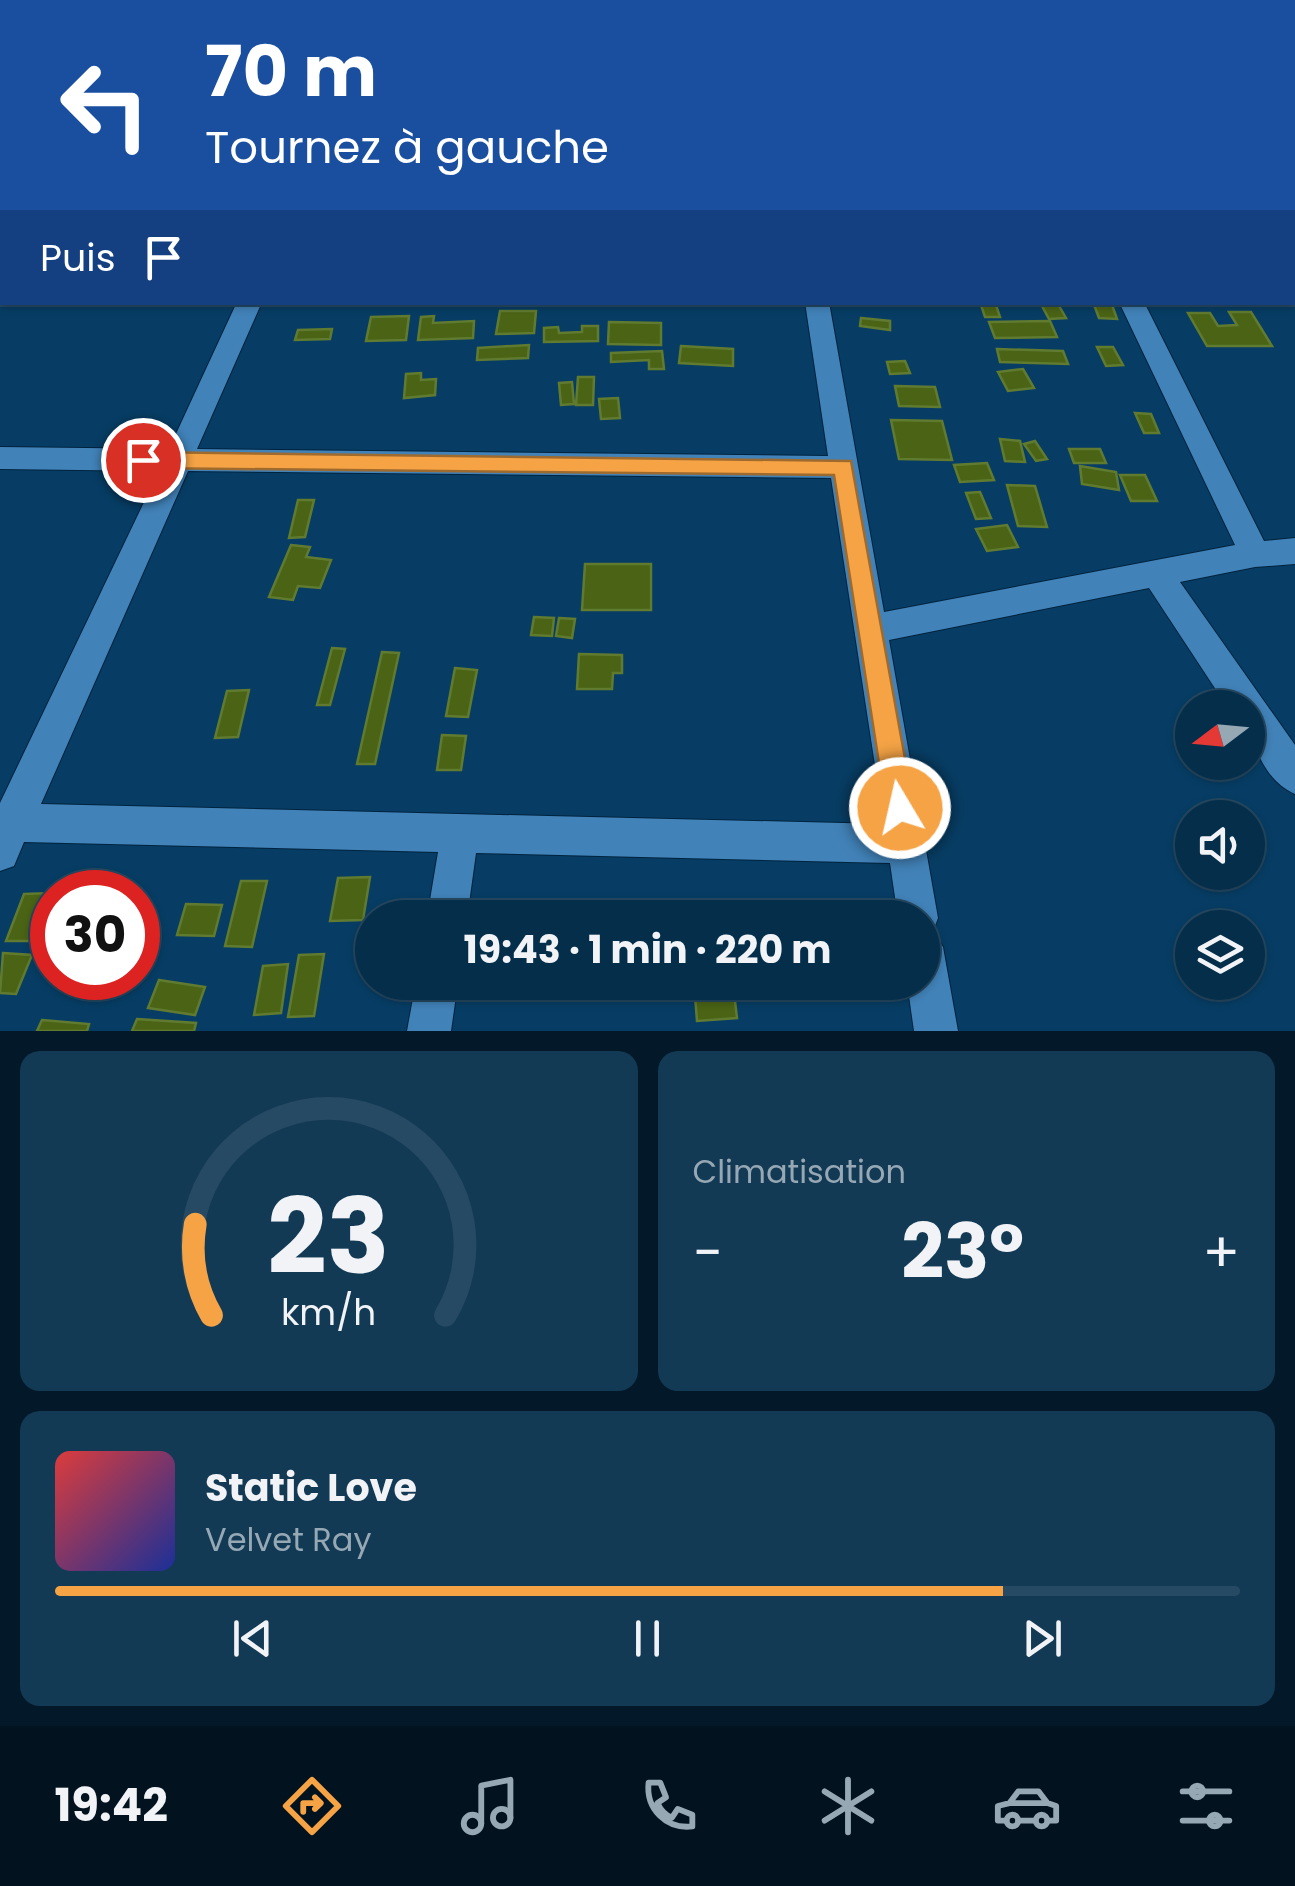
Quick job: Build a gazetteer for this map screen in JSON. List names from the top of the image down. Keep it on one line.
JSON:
{"north":"left","page":{"turn":["70 m","Tournez à gauche"],"then":"Puis","limit":"30","trip":"19:43 · 1 min · 220 m","tile":"Climatisation","heat":["−","23°","+"],"song":["Static Love","Velvet Ray"],"tabs":"19:42","gauge":["23","km/h"]}}
